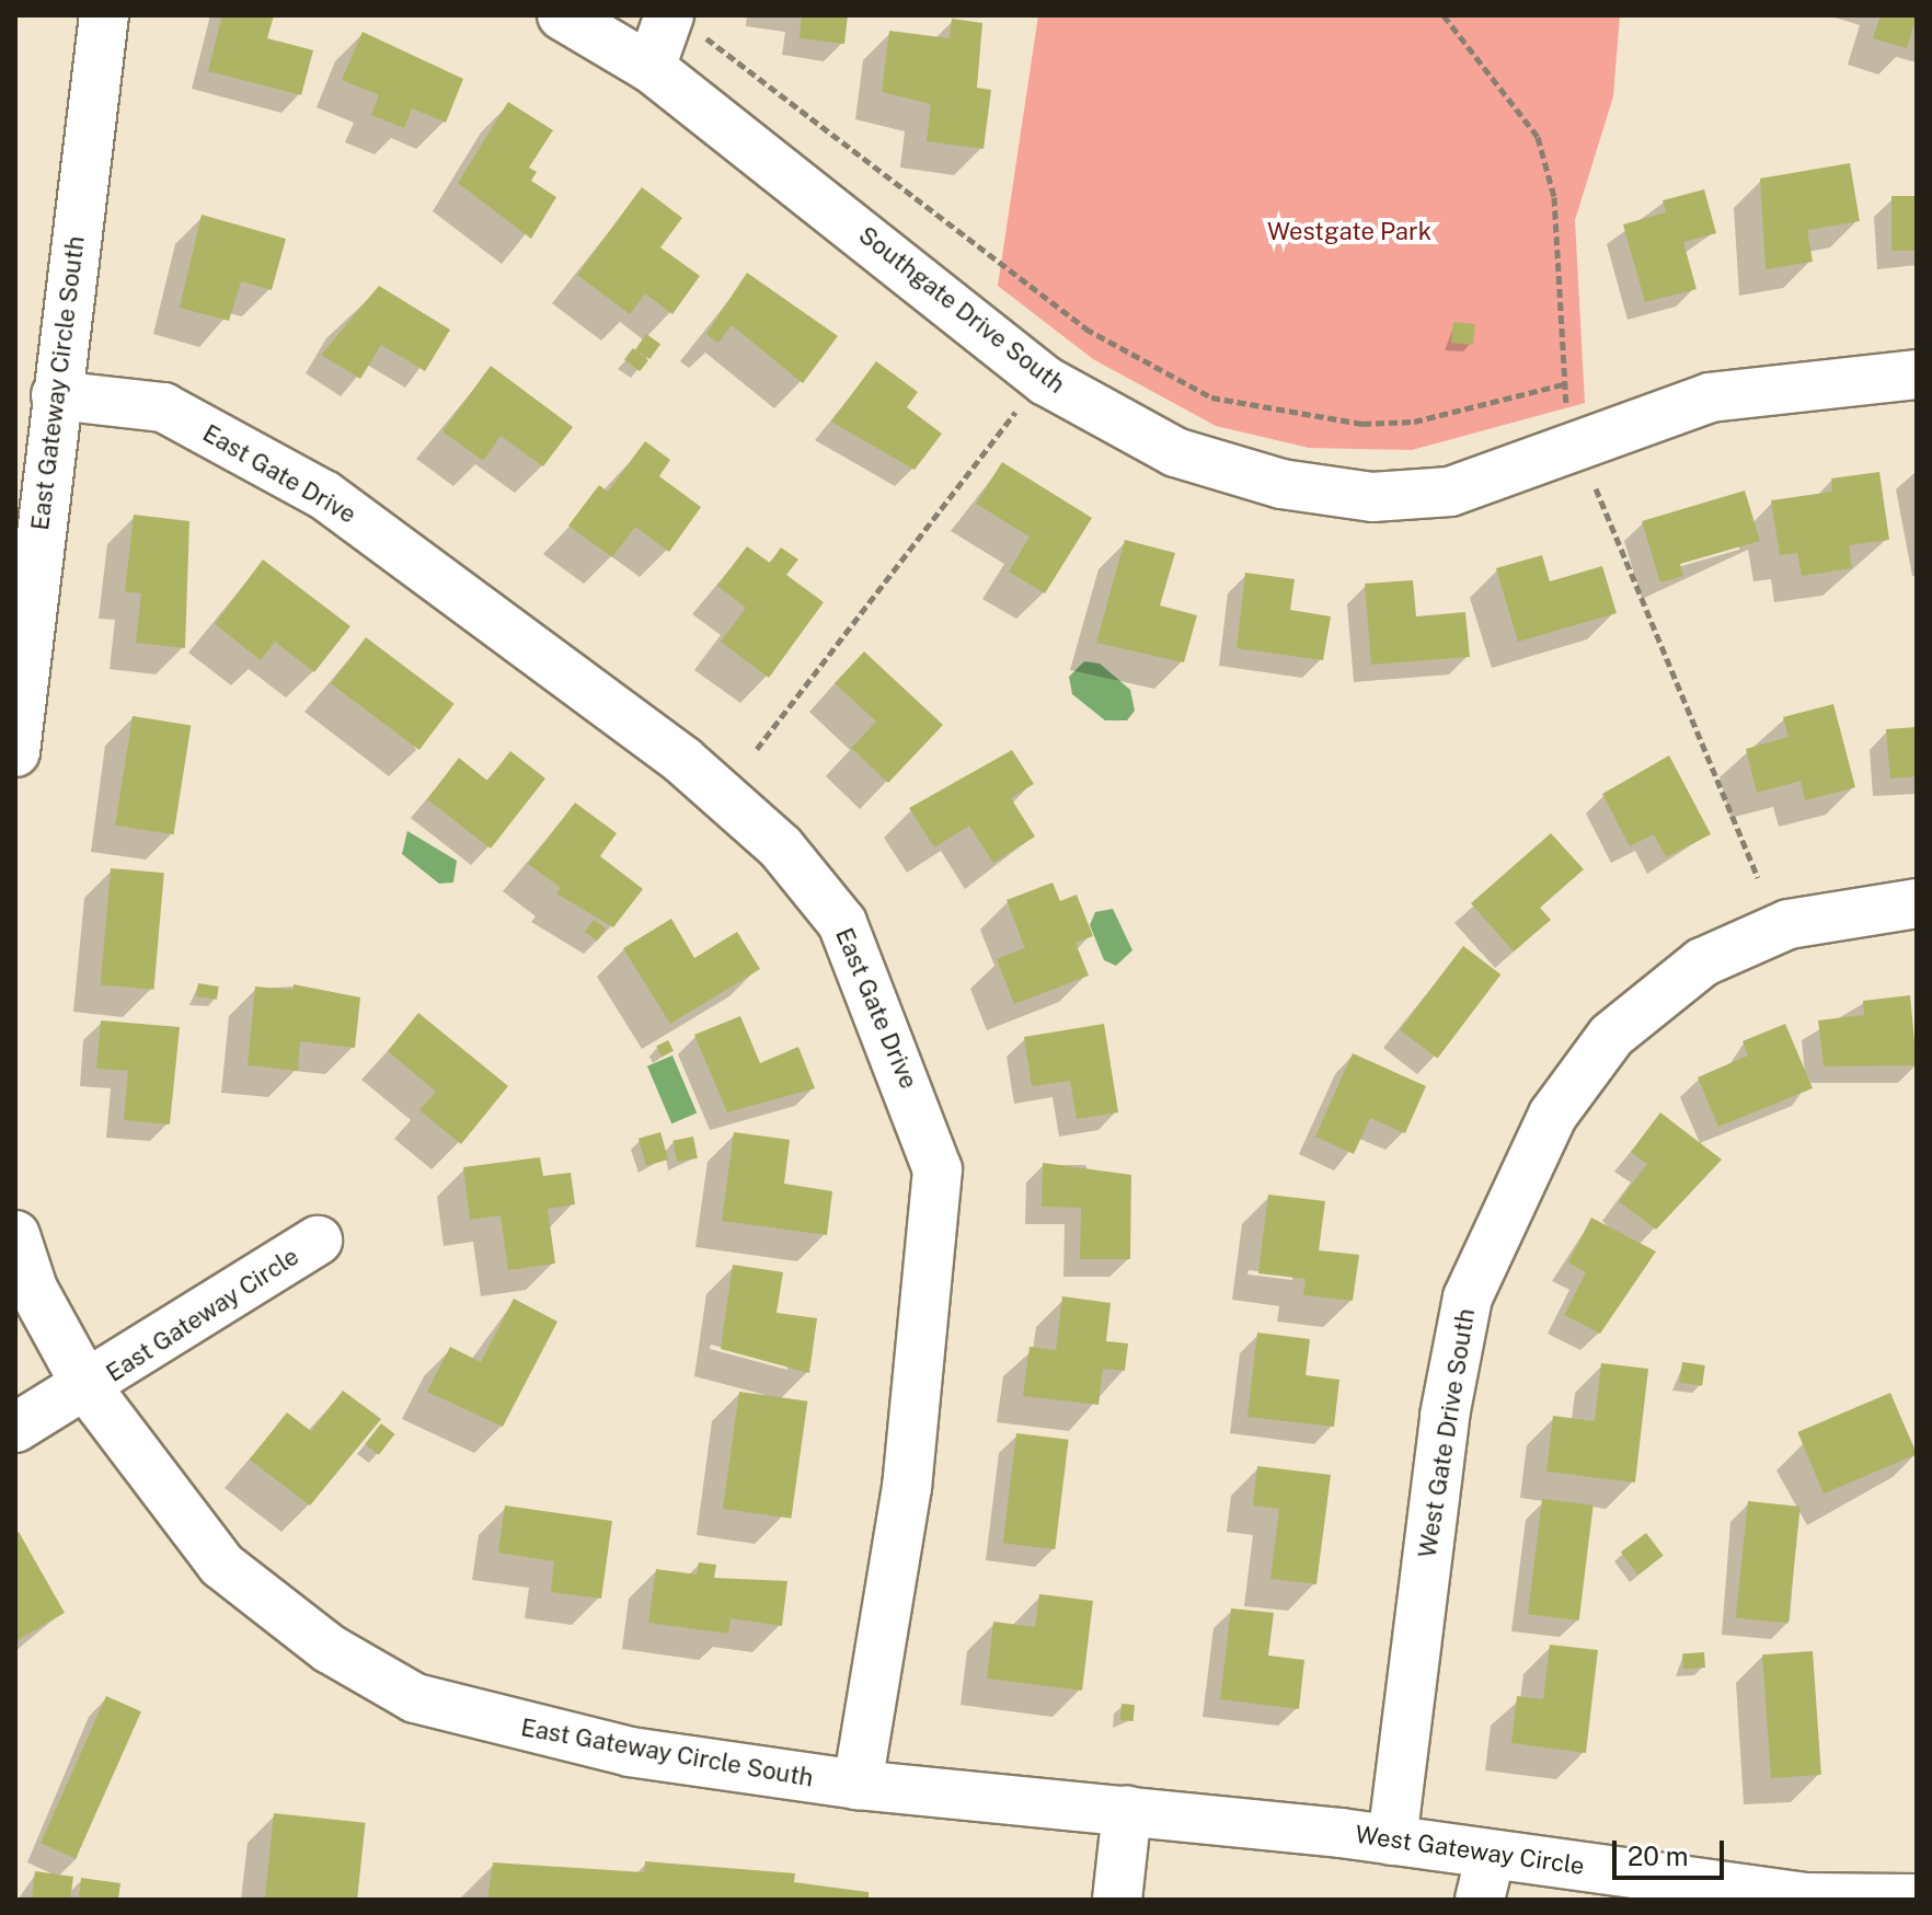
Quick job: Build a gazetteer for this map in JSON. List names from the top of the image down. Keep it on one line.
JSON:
{"streets":{"street":["Southgate Drive South","East Gateway Circle South","East Gate Drive","East Gateway Circle","West Gate Drive South","West Gateway Circle"]},"crossings":[["East Gateway Circle South","East Gate Drive"],["East Gateway Circle South","East Gateway Circle"],["East Gateway Circle South","West Gateway Circle"],["West Gate Drive South","West Gateway Circle"]],"parks":["Westgate Park"],"scale_bar":"20 m"}
